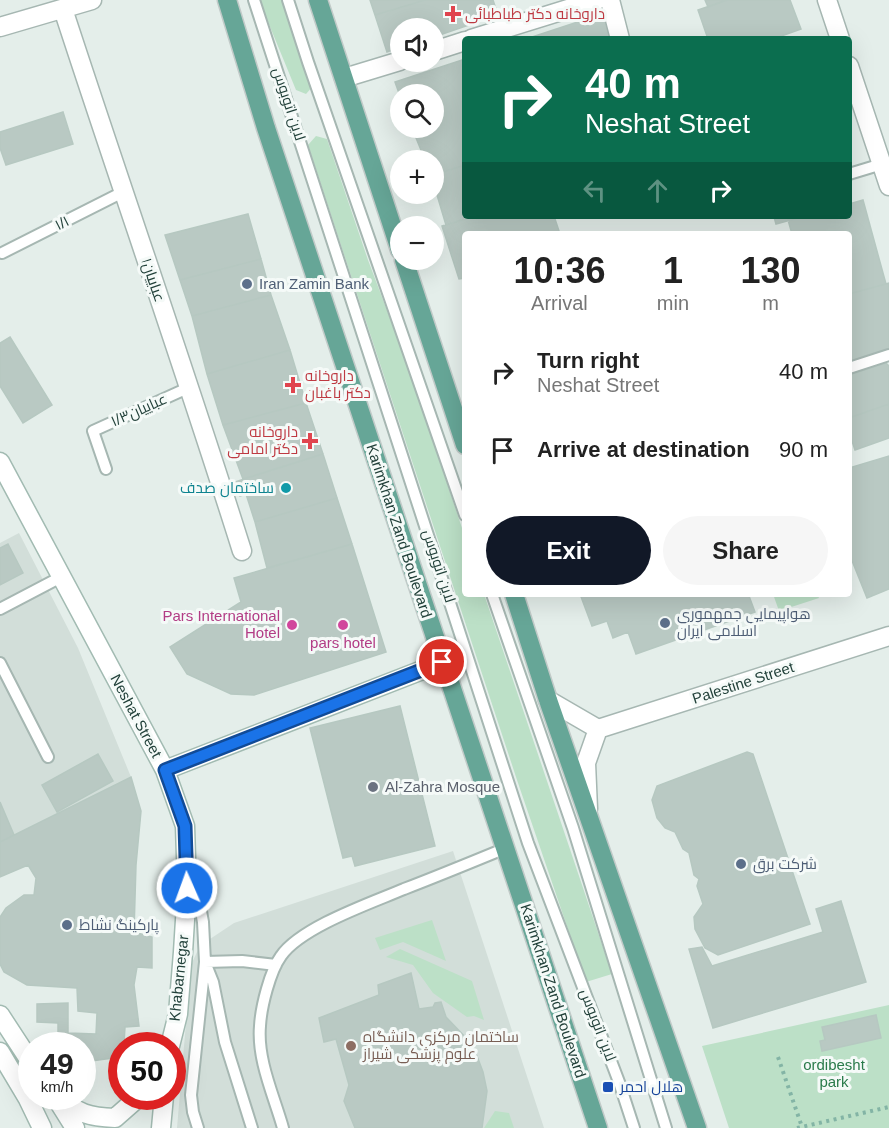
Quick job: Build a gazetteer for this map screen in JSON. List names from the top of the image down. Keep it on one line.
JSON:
{"streets":{"main road":["Karimkhan Zand Boulevard"],"street":["عباییان۱","Palestine Street","Neshat Street","Khabarnegar"],"lane":["لاین اتوبوس","۱/۱","عباییان۱/۳"]},"crossings":[["۱/۱","عباییان۱"],["عباییان۱","عباییان۱/۳"],["Karimkhan Zand Boulevard","Neshat Street"],["Neshat Street","Khabarnegar"]],"parks":["ordibesht park"],"places":{"health":["داروخانه دکتر طباطبائی","داروخانه دکتر باغبان","داروخانه دکتر امامی"],"other":["Iran Zamin Bank","ساختمان صدف","هواپیمایی جمهموری اسلامی ایران","Pars International Hotel","pars hotel","Al-Zahra Mosque","شرکت برق","پارکینگ نشاط","ساختمان مرکزی دانشگاه علوم پزشکی شیراز"],"transit":["هلال احمر"]},"page":{"map_buttons":["+","−"],"turn":["40 m","Neshat Street"],"eta":["10:36","Arrival","1","min","130","m"],"list":[{"name":"Turn right","note":"Neshat Street","value":"40 m"},{"name":"Arrive at destination","value":"90 m"}],"buttons":["Exit","Share"],"speed":"49 km/h","limit":"50"}}
